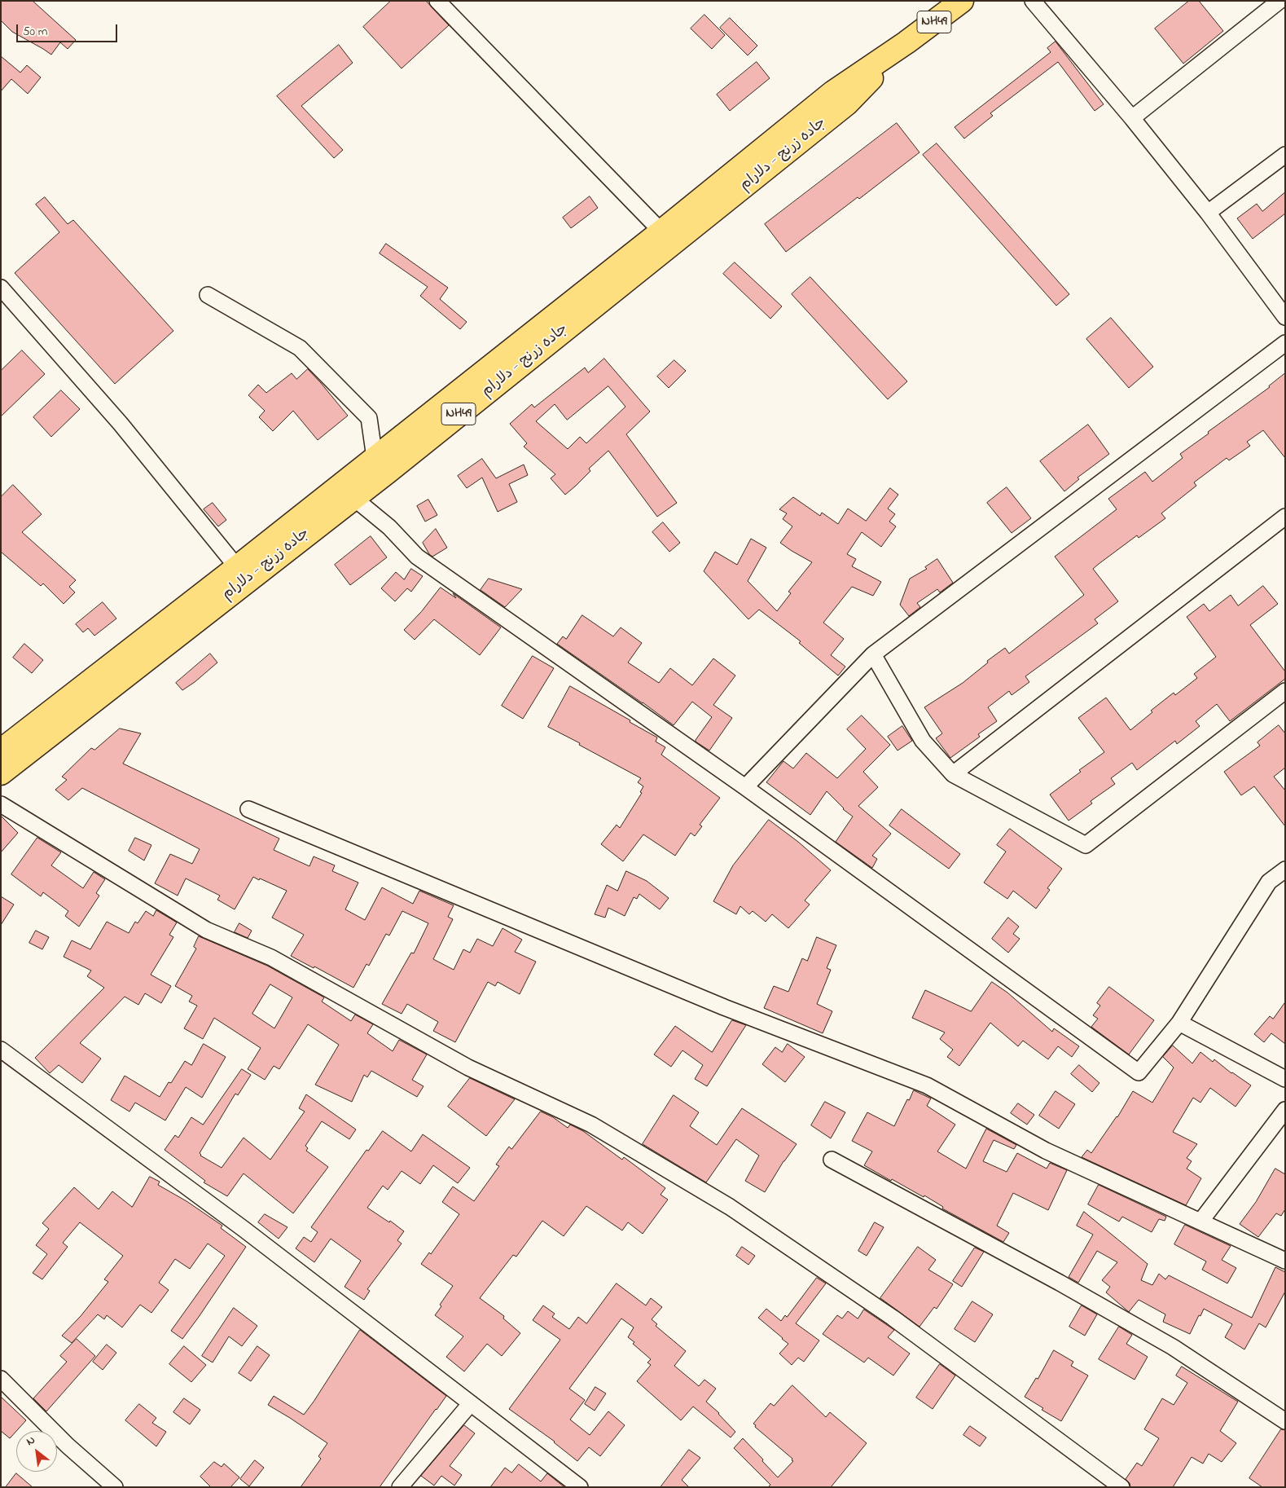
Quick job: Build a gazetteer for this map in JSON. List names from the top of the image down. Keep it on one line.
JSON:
{"streets":{"highway":["NH49","جاده زرنج - دلارام"]},"scale_bar":"50 m","north":"top left"}
